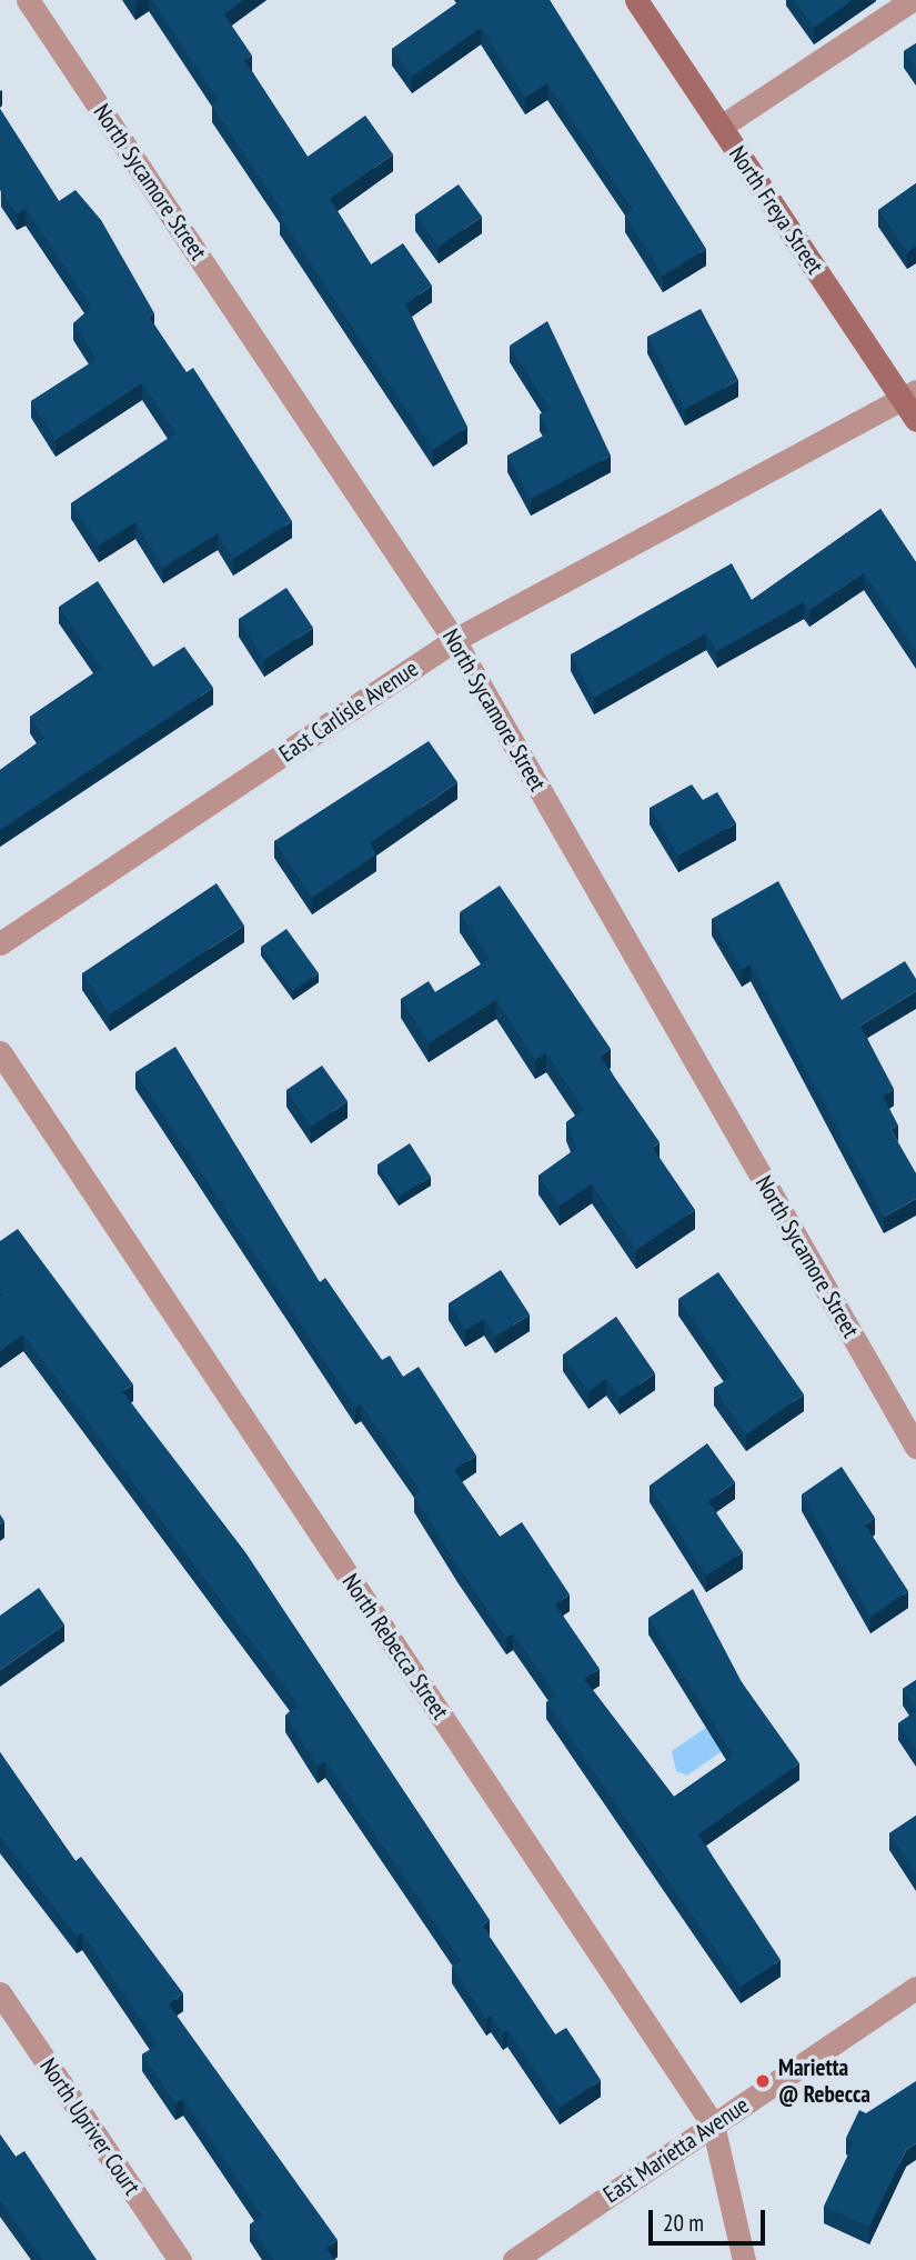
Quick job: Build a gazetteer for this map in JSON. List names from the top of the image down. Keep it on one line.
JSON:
{"streets":{"street":["North Sycamore Street","North Freya Street","East Carlisle Avenue","North Rebecca Street","North Upriver Court","East Marietta Avenue"]},"crossings":[["North Sycamore Street","East Carlisle Avenue"],["North Freya Street","East Carlisle Avenue"],["North Rebecca Street","East Marietta Avenue"]],"places":["Marietta @ Rebecca"],"scale_bar":"20 m"}
